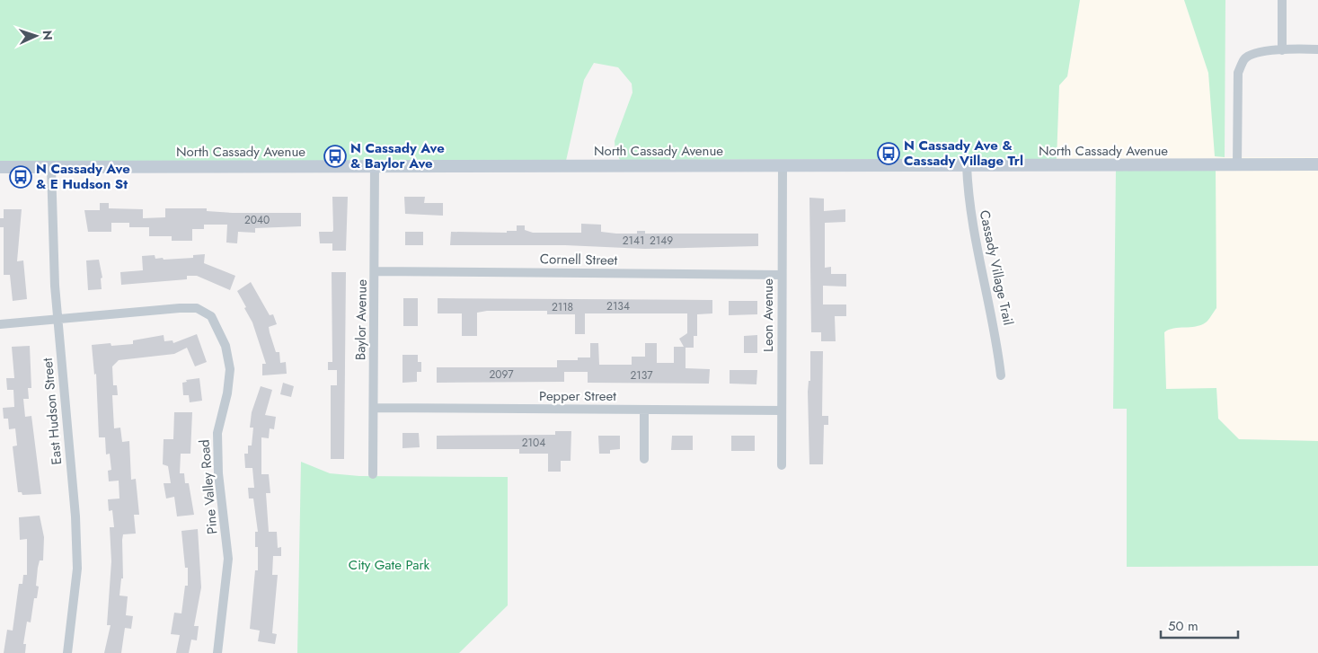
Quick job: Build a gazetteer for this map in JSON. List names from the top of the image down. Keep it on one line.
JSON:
{"streets":{"main road":["North Cassady Avenue"],"street":["Cornell Street","Cassady Village Trail","Leon Avenue","Baylor Avenue","Pepper Street","East Hudson Street","Pine Valley Road"]},"crossings":[["North Cassady Avenue","Cassady Village Trail"],["North Cassady Avenue","Leon Avenue"],["North Cassady Avenue","Baylor Avenue"],["North Cassady Avenue","East Hudson Street"],["Cornell Street","Leon Avenue"],["Cornell Street","Baylor Avenue"],["Leon Avenue","Pepper Street"],["Baylor Avenue","Pepper Street"],["East Hudson Street","Pine Valley Road"]],"parks":["City Gate Park"],"places":{"bus stop":["N Cassady Ave & Cassady Village Trl","N Cassady Ave & Baylor Ave","N Cassady Ave & E Hudson St"]},"house_numbers":["2040","2141","2149","2134","2118","2097","2137","2104"],"scale_bar":"50 m","north":"right"}
